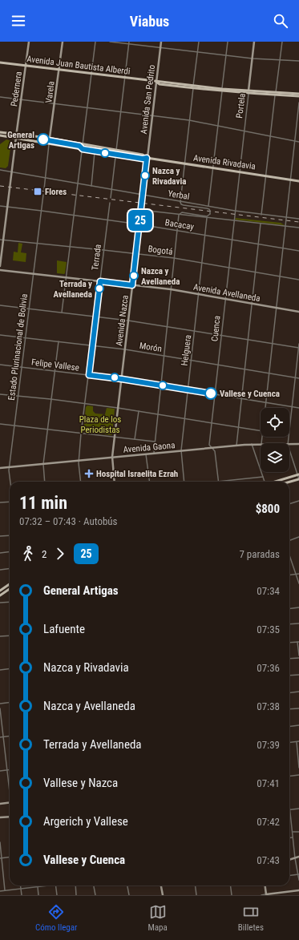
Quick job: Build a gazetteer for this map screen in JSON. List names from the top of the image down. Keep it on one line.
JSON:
{"streets":{"main road":["Avenida Juan Bautista Alberdi","Pedernera","Varela","Avenida San Pedrito","Portela","Avenida Rivadavia","Avenida Avellaneda","Avenida Nazca","Avenida Gaona"],"street":["Yerbal","Bacacay","Bogotá","Terrada","Cuenca","Estado Plurinacional de Bolivia","Morón","Helguera","Felipe Vallese"]},"crossings":[["Avenida Juan Bautista Alberdi","Pedernera"],["Avenida Juan Bautista Alberdi","Varela"],["Avenida Juan Bautista Alberdi","Avenida San Pedrito"],["Avenida Juan Bautista Alberdi","Portela"],["Pedernera","Avenida Rivadavia"],["Pedernera","Yerbal"],["Pedernera","Bacacay"],["Pedernera","Bogotá"],["Varela","Avenida Rivadavia"],["Avenida San Pedrito","Avenida Rivadavia"],["Avenida San Pedrito","Avenida Nazca"],["Portela","Avenida Rivadavia"],["Portela","Cuenca"],["Avenida Rivadavia","Avenida Nazca"],["Avenida Rivadavia","Cuenca"],["Yerbal","Avenida Nazca"],["Yerbal","Cuenca"],["Bacacay","Terrada"],["Bacacay","Avenida Nazca"],["Bacacay","Cuenca"],["Bacacay","Estado Plurinacional de Bolivia"],["Bacacay","Helguera"],["Bogotá","Terrada"],["Bogotá","Avenida Nazca"],["Bogotá","Cuenca"],["Bogotá","Estado Plurinacional de Bolivia"],["Bogotá","Helguera"],["Terrada","Avenida Avellaneda"],["Terrada","Morón"],["Terrada","Felipe Vallese"],["Terrada","Avenida Gaona"],["Avenida Avellaneda","Avenida Nazca"],["Avenida Avellaneda","Cuenca"],["Avenida Avellaneda","Estado Plurinacional de Bolivia"],["Avenida Avellaneda","Helguera"],["Avenida Nazca","Morón"],["Avenida Nazca","Felipe Vallese"],["Avenida Nazca","Avenida Gaona"],["Cuenca","Morón"],["Cuenca","Felipe Vallese"],["Cuenca","Avenida Gaona"],["Estado Plurinacional de Bolivia","Morón"],["Estado Plurinacional de Bolivia","Felipe Vallese"],["Estado Plurinacional de Bolivia","Avenida Gaona"],["Morón","Helguera"],["Helguera","Felipe Vallese"],["Helguera","Avenida Gaona"]],"parks":["Plaza de los Periodistas"],"places":{"other":["General Artigas","Nazca y Rivadavia","Nazca y Avellaneda","Terrada y Avellaneda","Vallese y Cuenca"],"transit":["Flores"],"health":["Hospital Israelita Ezrah"]},"lines":["bus line 25"],"page":{"header":"Viabus","on_map":"25","heading":["11 min","07:32 – 07:43 · Autobús","$800"],"legs":["2","25","7 paradas"],"list":[{"name":"General Artigas","value":"07:34"},{"name":"Lafuente","value":"07:35"},{"name":"Nazca y Rivadavia","value":"07:36"},{"name":"Nazca y Avellaneda","value":"07:38"},{"name":"Terrada y Avellaneda","value":"07:39"},{"name":"Vallese y Nazca","value":"07:41"},{"name":"Argerich y Vallese","value":"07:42"},{"name":"Vallese y Cuenca","value":"07:43"}],"tabs":["Cómo llegar","Mapa","Billetes"]}}
